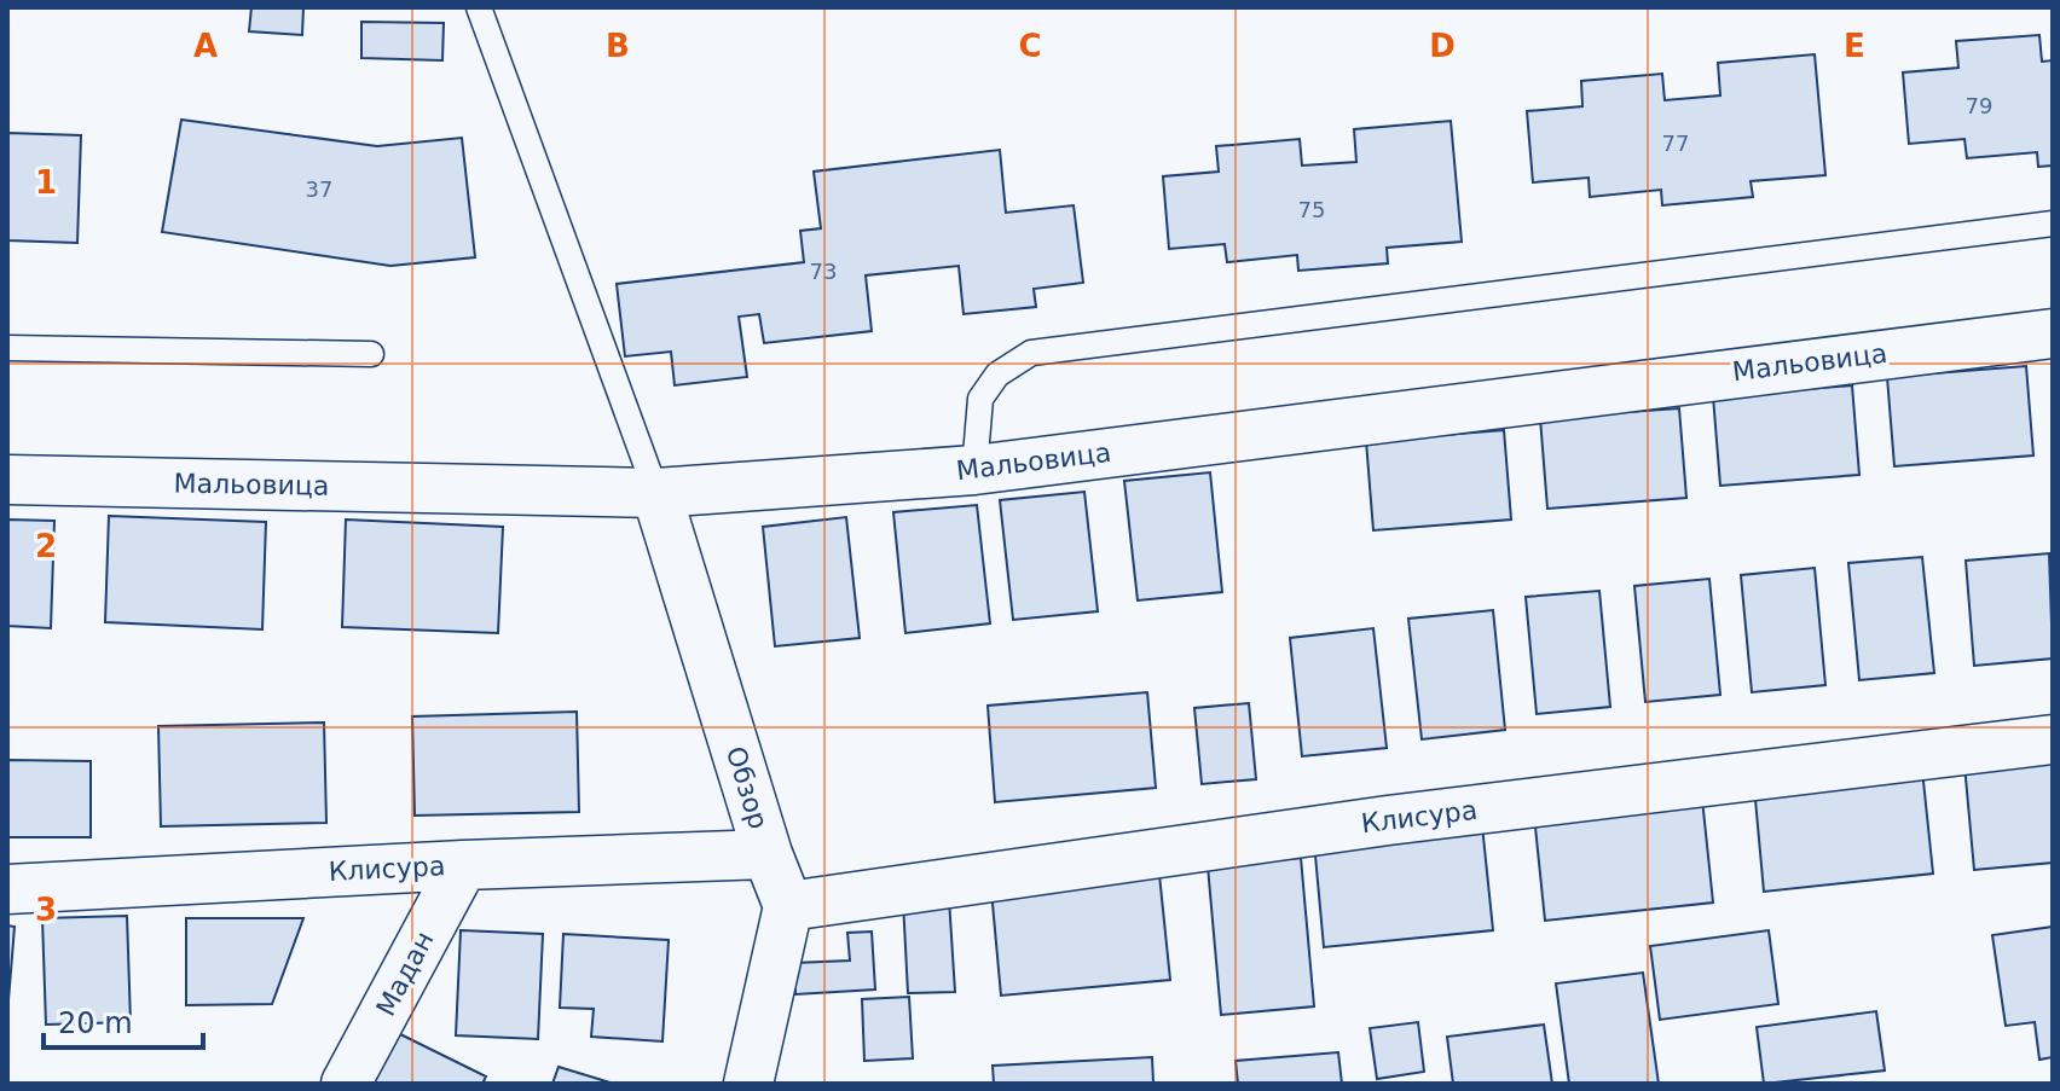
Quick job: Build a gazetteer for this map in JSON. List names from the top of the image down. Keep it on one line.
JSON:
{"streets":{"street":["Мальовица","Обзор","Клисура","Мадан"]},"crossings":[["Мальовица","Обзор"],["Обзор","Клисура"],["Клисура","Мадан"]],"house_numbers":["79","77","37","75","73"],"scale_bar":"20 m","grid":{"columns":["A","B","C","D","E"],"rows":["1","2","3"]}}
